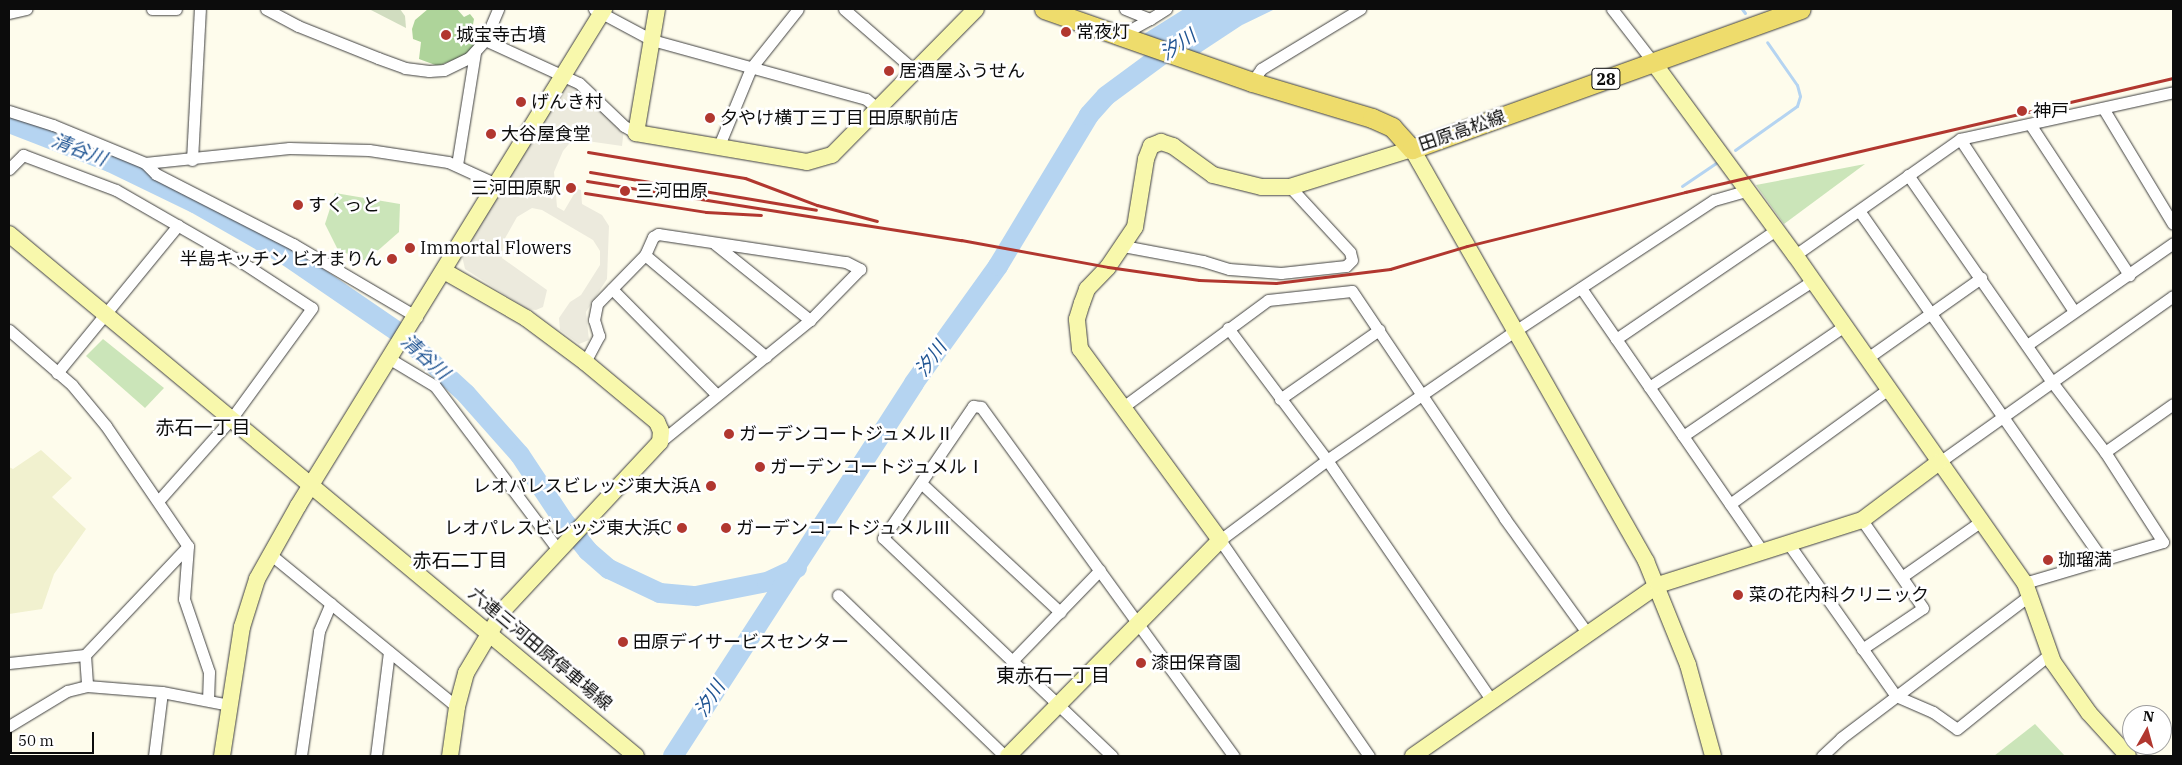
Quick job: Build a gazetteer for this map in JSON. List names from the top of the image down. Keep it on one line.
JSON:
{"streets":{"main road":["28","田原高松線"],"street":["六連三河田原停車場線"]},"districts":["赤石一丁目","赤石二丁目","東赤石一丁目"],"water":["汐川","清谷川"],"places":["常夜灯","城宝寺古墳","居酒屋ふうせん","げんき村","神戸","夕やけ横丁三丁目 田原駅前店","大谷屋食堂","三河田原駅","三河田原","すくっと","Immortal Flowers","半島キッチン ビオまりん","ガーデンコートジュメルⅡ","ガーデンコートジュメルⅠ","レオパレスビレッジ東大浜A","レオパレスビレッジ東大浜C","ガーデンコートジュメルⅢ","珈瑠満","菜の花内科クリニック","田原デイサービスセンター","漆田保育園"],"scale_bar":"50 m","north":"top"}
